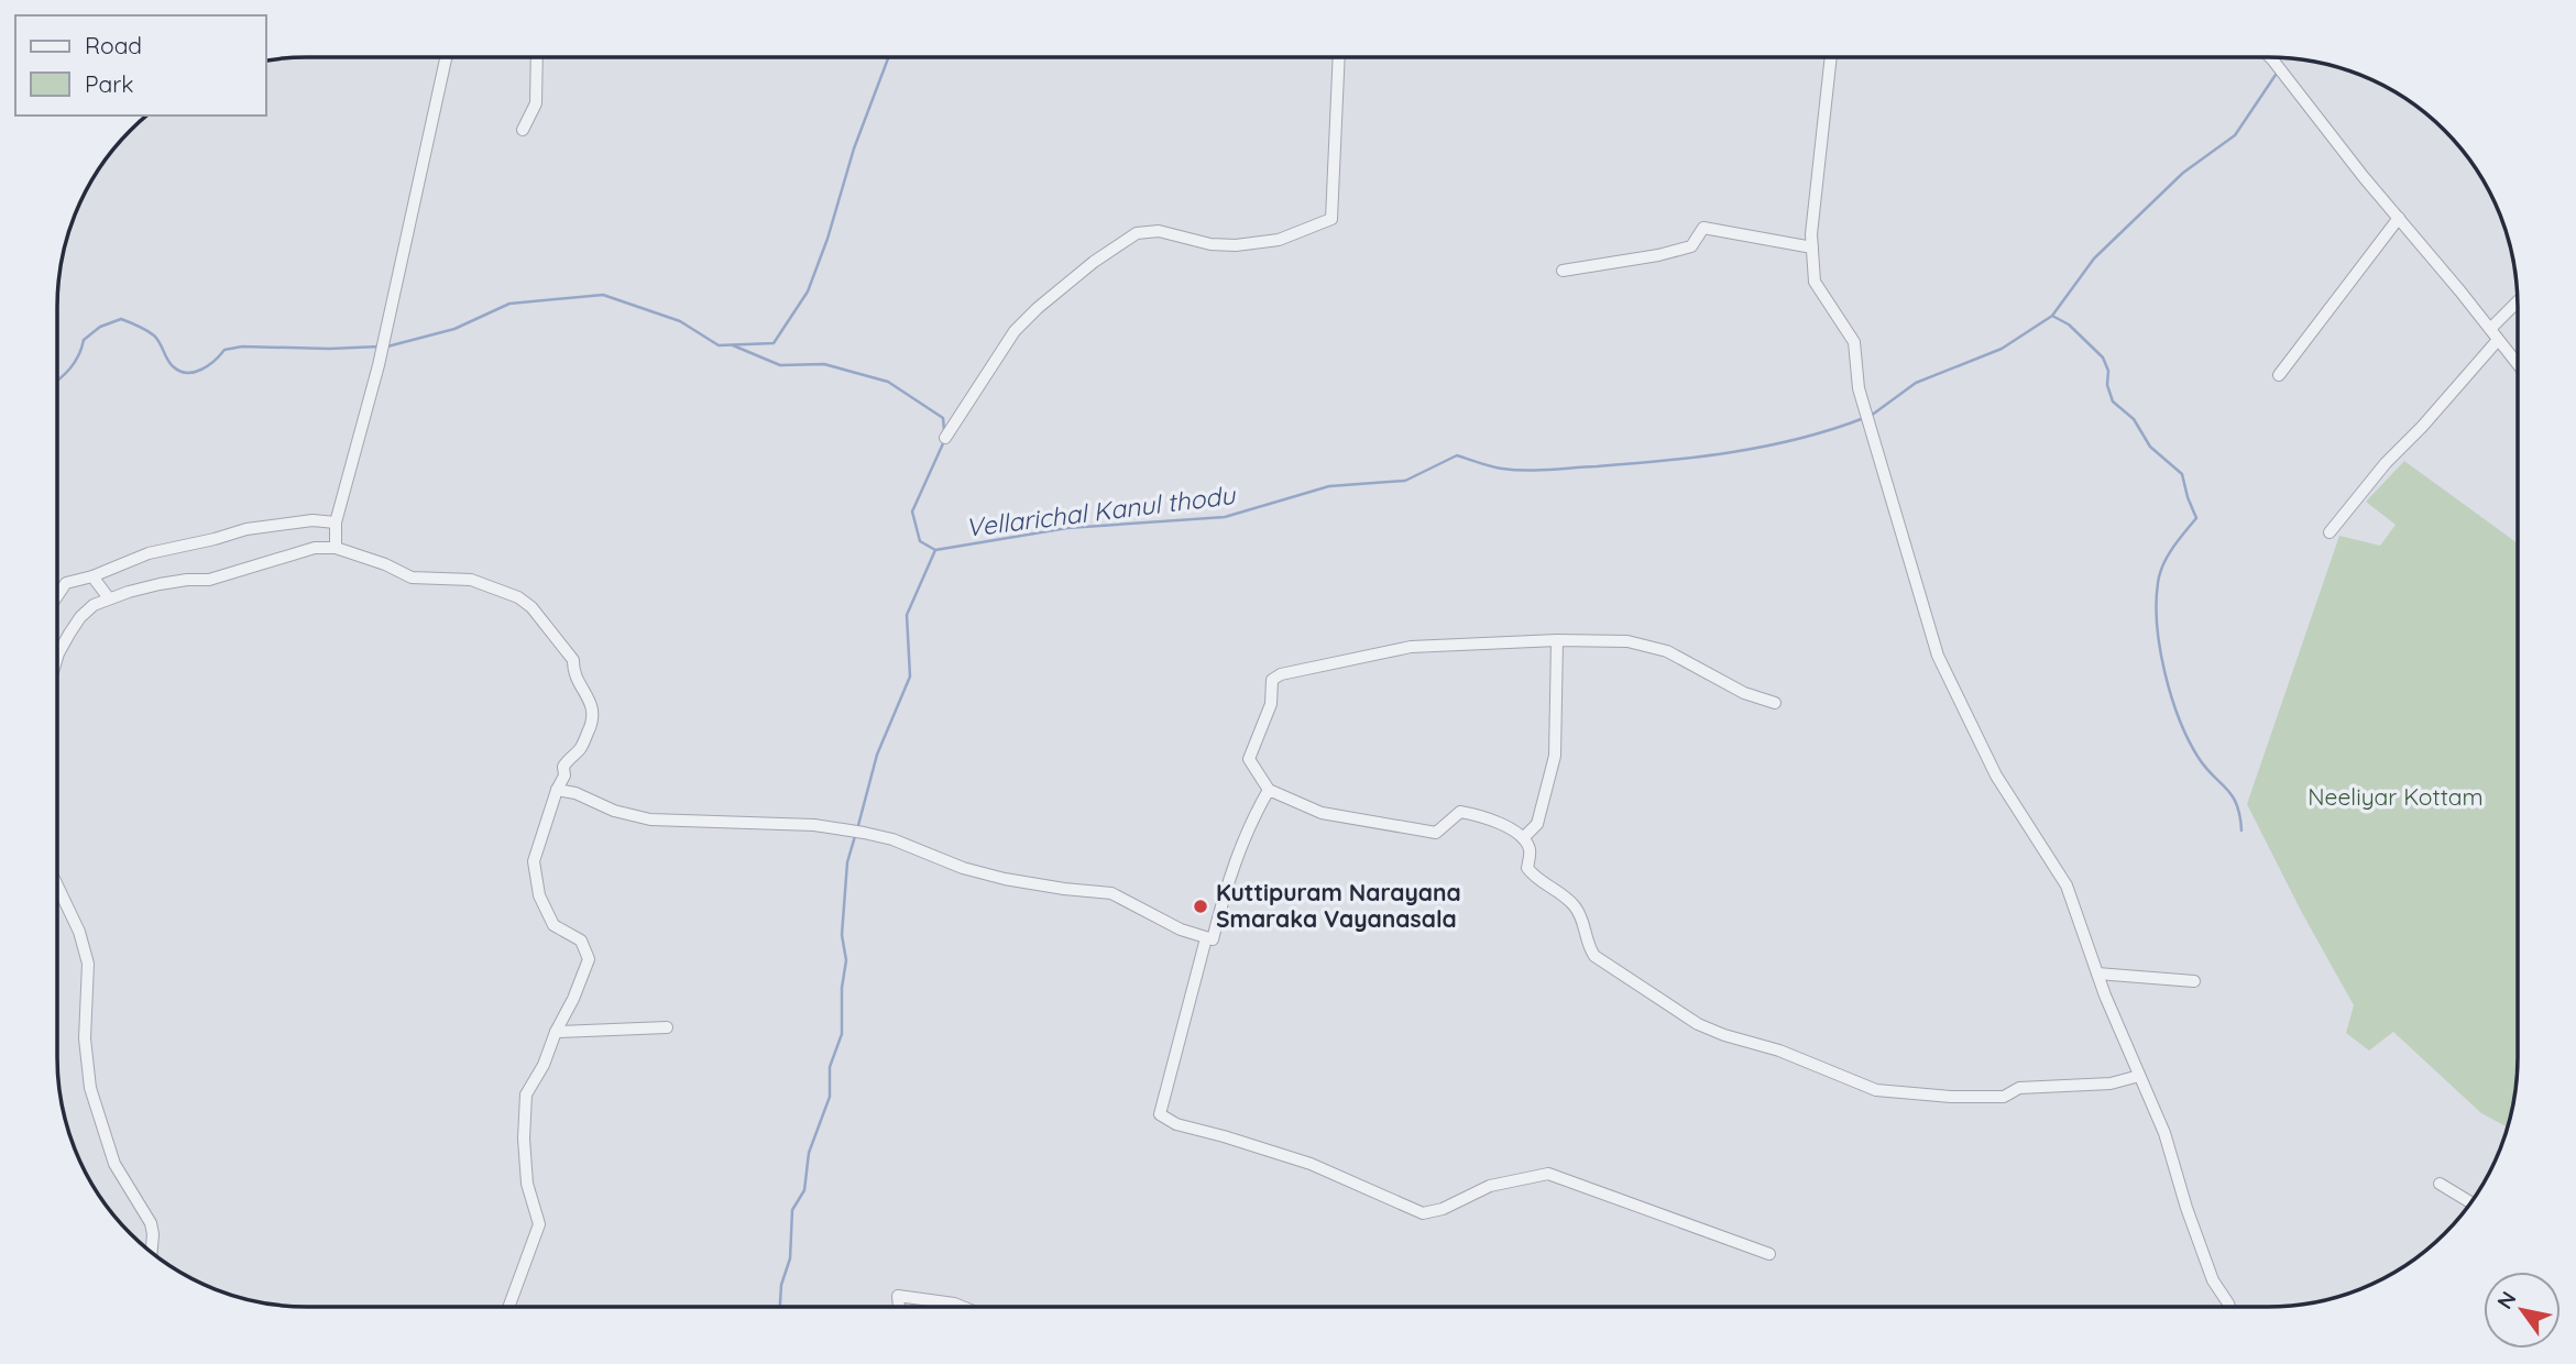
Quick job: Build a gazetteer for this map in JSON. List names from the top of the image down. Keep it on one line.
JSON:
{"water":["Vellarichal Kanul thodu"],"parks":["Neeliyar Kottam"],"places":["Kuttipuram Narayana Smaraka Vayanasala"],"legend":["Road","Park"],"north":"top left"}
